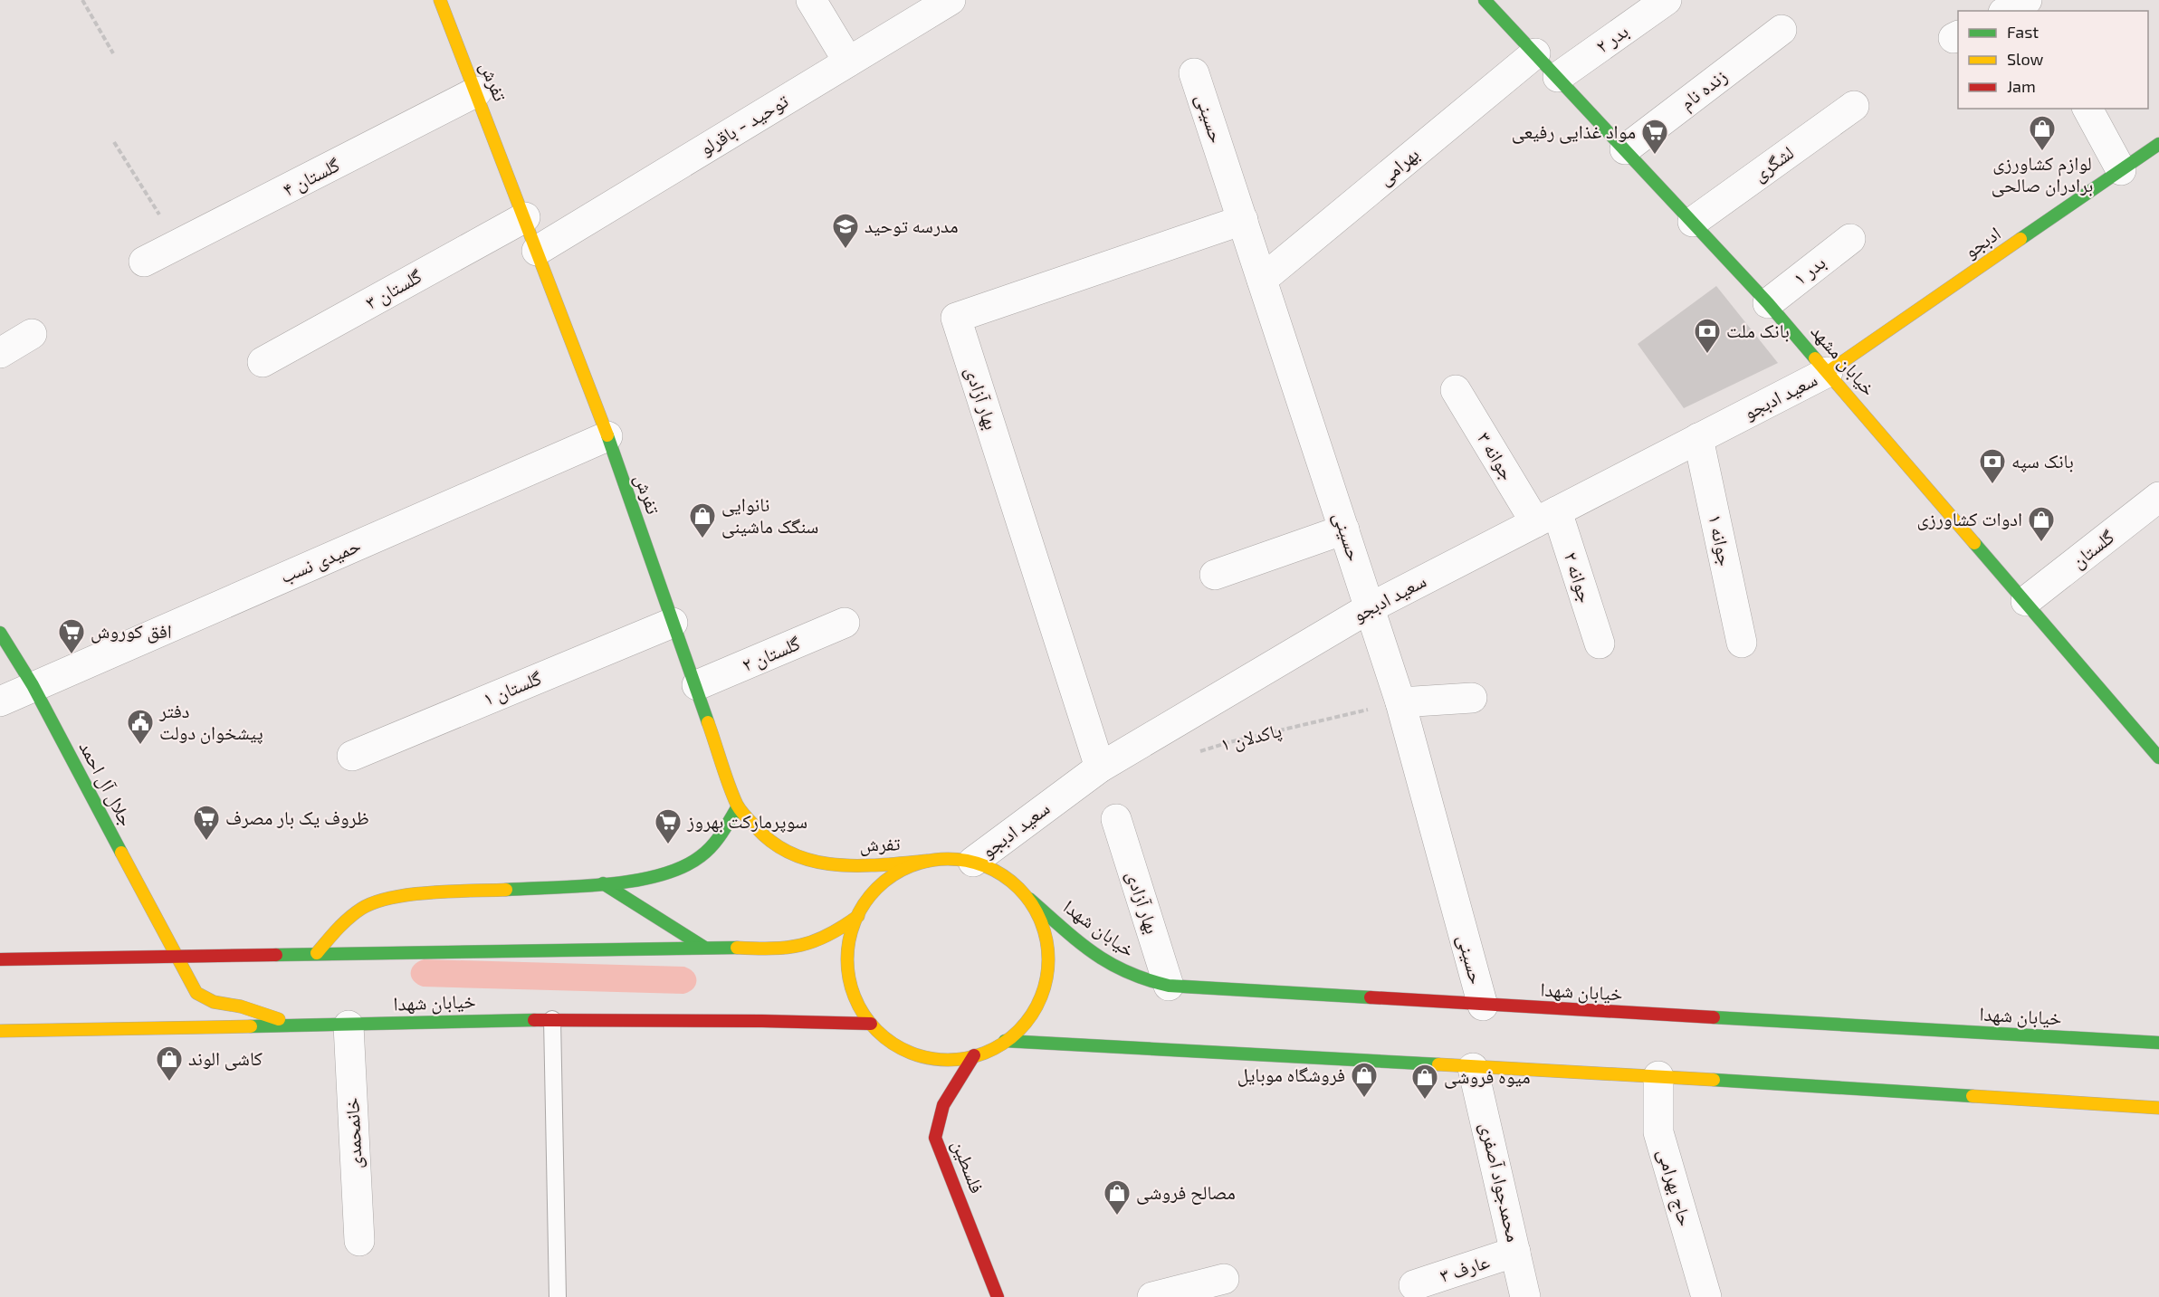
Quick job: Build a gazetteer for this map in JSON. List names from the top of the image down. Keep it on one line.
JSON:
{"streets":{"main road":["تفرش","ادبجو","خیابان مشهد","جلال آل احمد","خیابان شهدا","فلسطین"],"street":["بدر ۲","زنده نام","حسینی","توحید - باقرلو","لشگری","بهرامی","گلستان ۴","بدر ۱","گلستان ۳","سعید ادبجو","بهار آزادی","جوانه ۳","جوانه ۱","گلستان","حمیدی نسب","جوانه ۲","گلستان ۲","گلستان ۱","خانمحمدی","محمدجواد آصفری","حاج بهرامی","عارف ۳"],"path":["پاکدلان ۱"]},"crossings":[["بدر ۲","خیابان مشهد"],["تفرش","توحید - باقرلو"],["تفرش","گلستان ۴"],["تفرش","گلستان ۳"],["تفرش","سعید ادبجو"],["تفرش","حمیدی نسب"],["تفرش","گلستان ۲"],["تفرش","گلستان ۱"],["تفرش","خیابان شهدا"],["زنده نام","خیابان مشهد"],["حسینی","بهرامی"],["حسینی","سعید ادبجو"],["حسینی","بهار آزادی"],["حسینی","پاکدلان ۱"],["حسینی","خیابان شهدا"],["لشگری","خیابان مشهد"],["بهرامی","خیابان مشهد"],["ادبجو","خیابان مشهد"],["ادبجو","سعید ادبجو"],["بدر ۱","خیابان مشهد"],["خیابان مشهد","سعید ادبجو"],["خیابان مشهد","گلستان"],["سعید ادبجو","بهار آزادی"],["سعید ادبجو","جوانه ۳"],["سعید ادبجو","جوانه ۱"],["سعید ادبجو","جوانه ۲"],["سعید ادبجو","خیابان شهدا"],["بهار آزادی","خیابان شهدا"],["جوانه ۳","جوانه ۲"],["حمیدی نسب","جلال آل احمد"],["جلال آل احمد","خیابان شهدا"],["خیابان شهدا","خانمحمدی"],["محمدجواد آصفری","عارف ۳"]],"places":{"shop":["لوازم کشاورزی برادران صالحی","نانوایی سنگک ماشینی","ادوات کشاورزی","کاشی الوند","فروشگاه موبایل","میوه فروشی","مصالح فروشی"],"supermarket":["مواد غذایی رفیعی","افق کوروش","ظروف یک بار مصرف","سوپرمارکت بهروز"],"school or university":["مدرسه توحید"],"bank":["بانک ملت","بانک سپه"],"public building":["دفتر پیشخوان دولت"]},"legend":["Fast","Slow","Jam"]}
